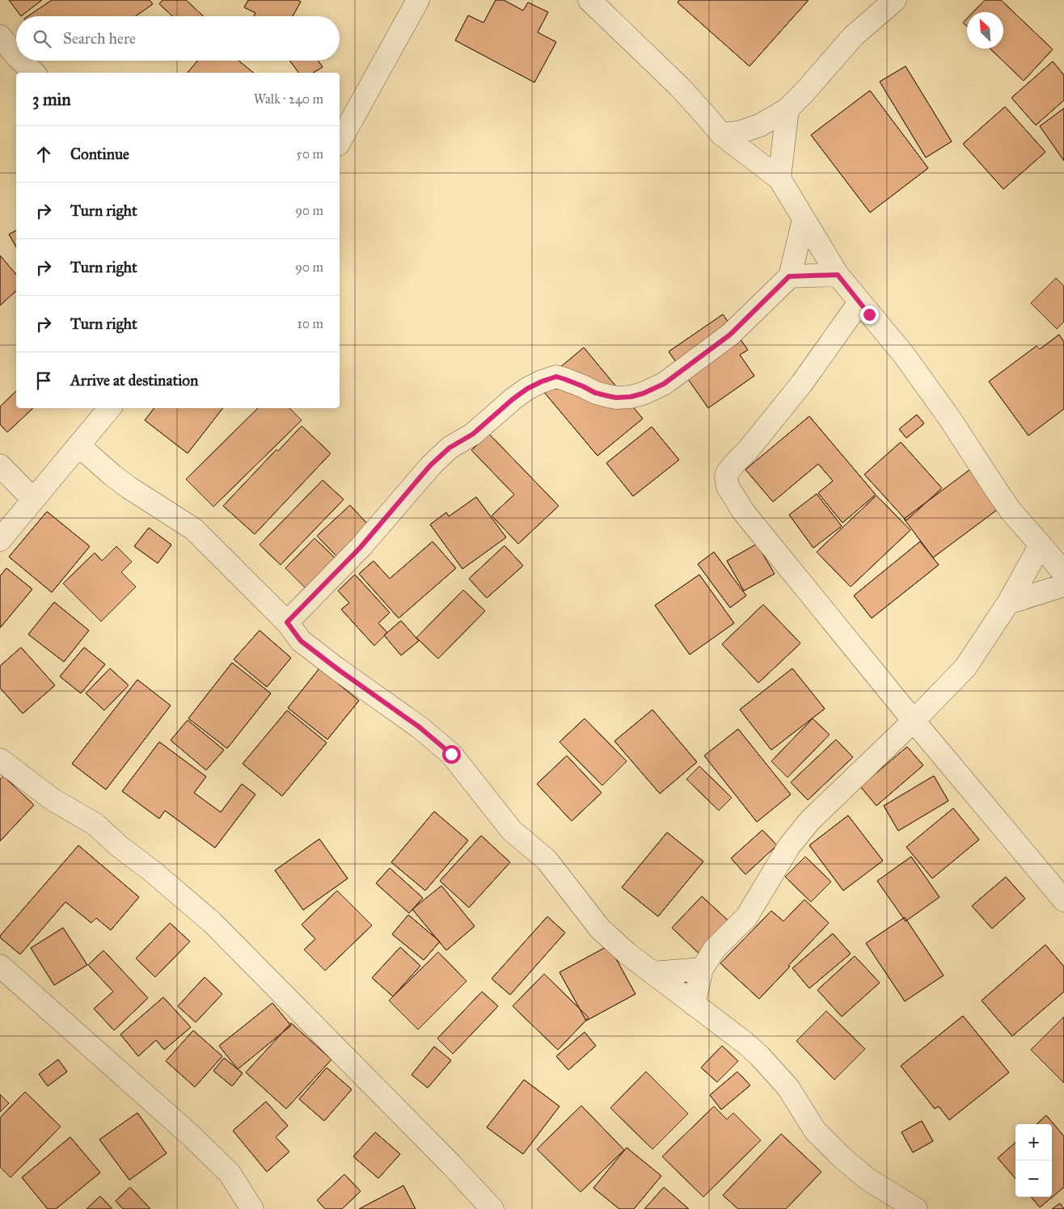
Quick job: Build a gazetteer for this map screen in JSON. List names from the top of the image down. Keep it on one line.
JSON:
{"north":"top left","page":{"search":"Search here","heading":["3 min","Walk · 240 m"],"list":[["Continue","50 m"],["Turn right","90 m"],["Turn right","90 m"],["Turn right","10 m"],"Arrive at destination"],"map_buttons":["+","−"]}}
